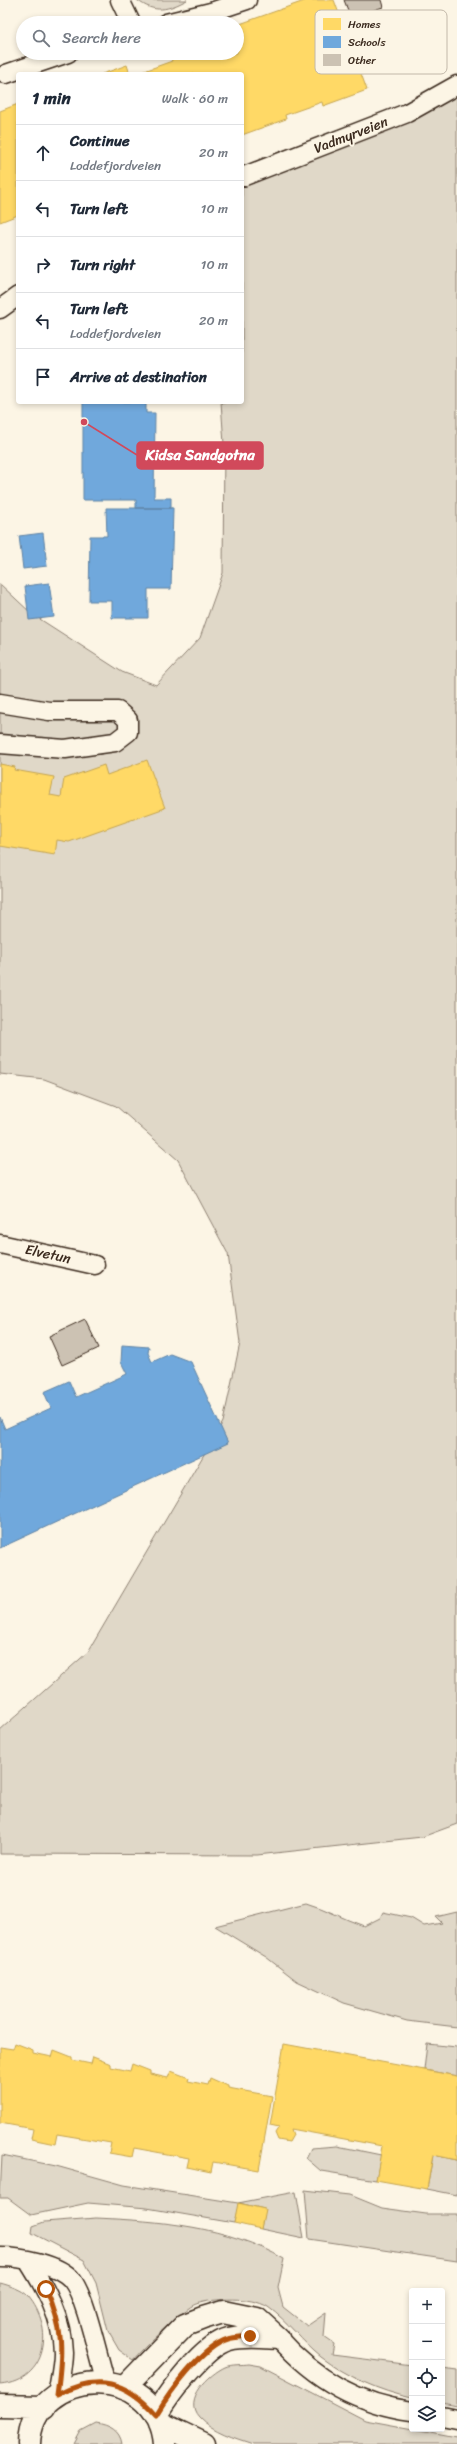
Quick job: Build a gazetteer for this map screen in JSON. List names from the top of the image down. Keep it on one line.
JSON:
{"streets":{"lane":["Vadmyrveien","Elvetun"]},"places":["Kidsa Sandgotna"],"legend":["Homes","Schools","Other"],"page":{"search":"Search here","heading":["1 min","Walk · 60 m"],"list":[["Continue","Loddefjordveien","20 m"],["Turn left","10 m"],["Turn right","10 m"],["Turn left","Loddefjordveien","20 m"],"Arrive at destination"],"map_buttons":["+","−"]}}
